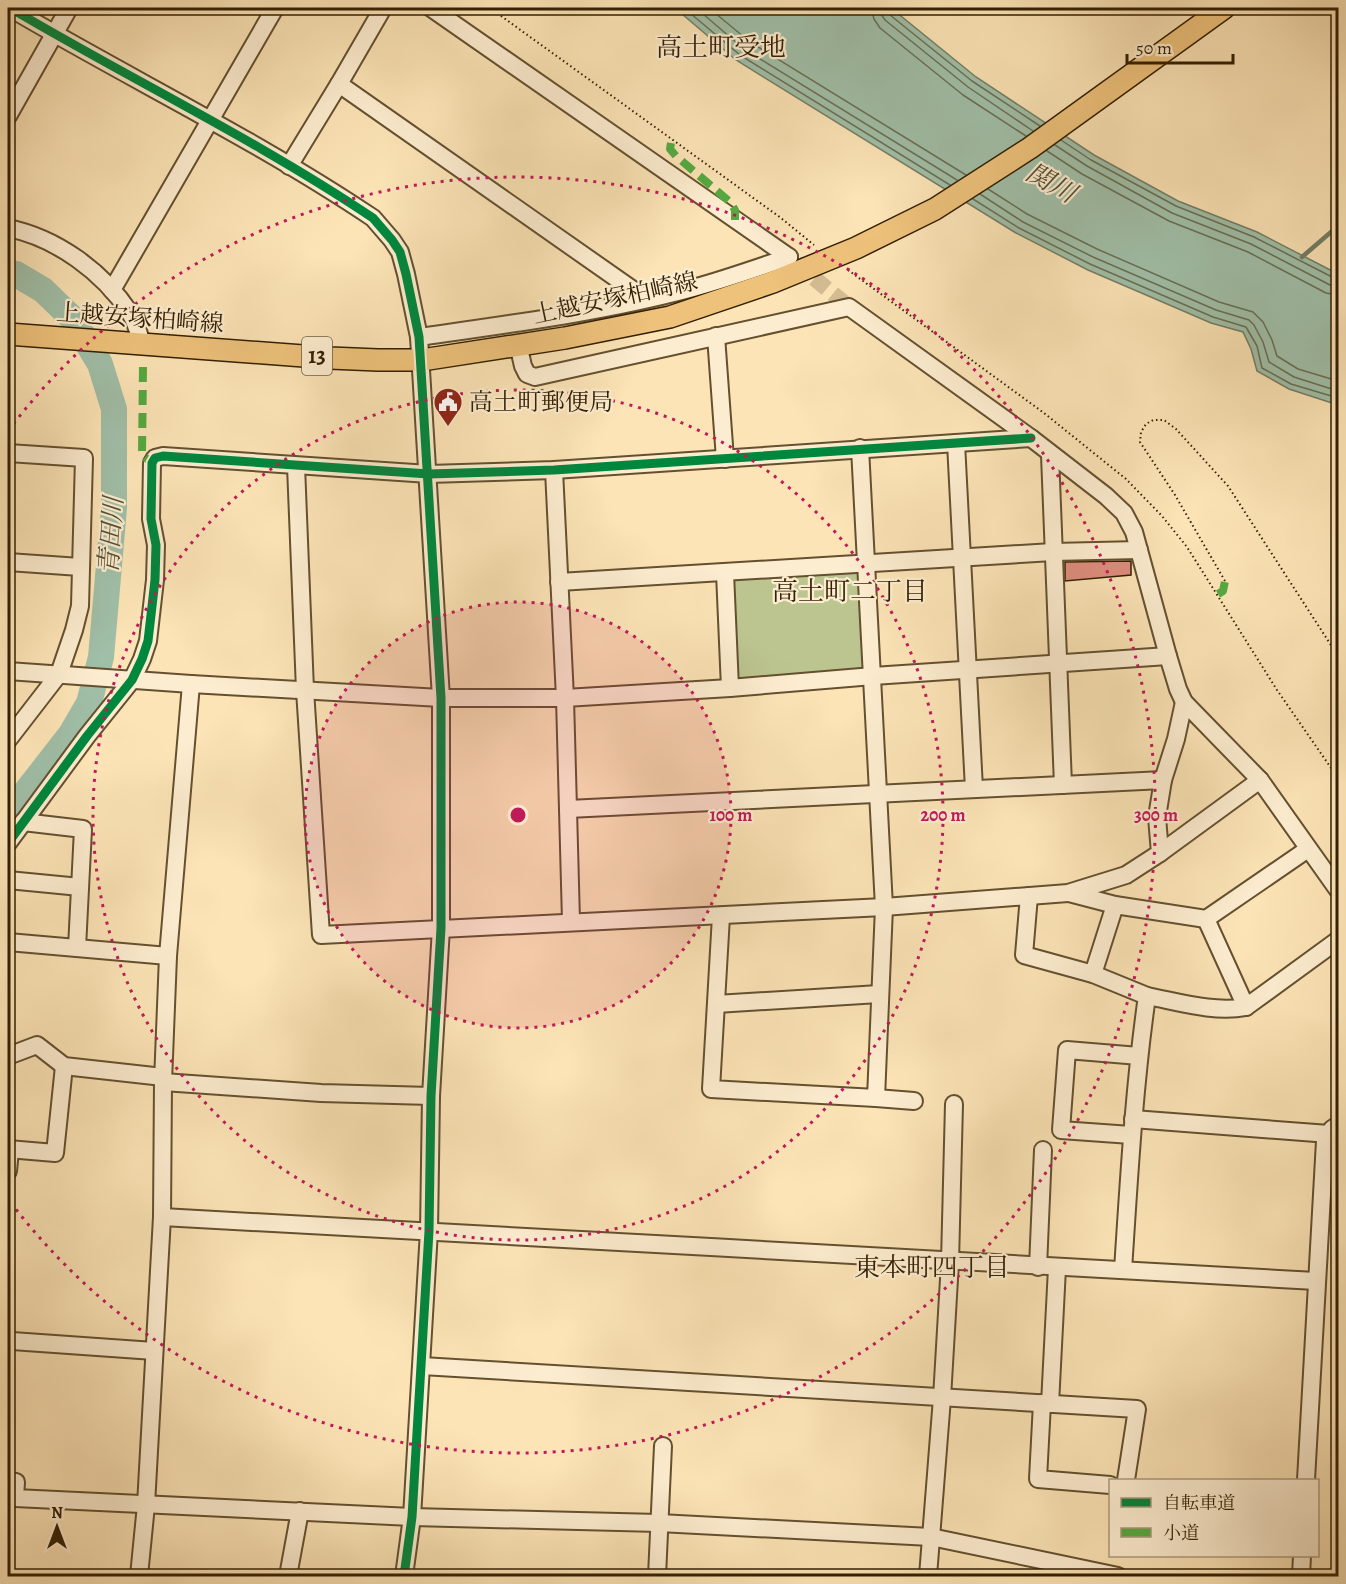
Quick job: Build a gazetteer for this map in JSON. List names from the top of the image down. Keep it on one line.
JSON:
{"streets":{"main road":["上越安塚柏崎線","13"]},"districts":["高土町受地","高土町二丁目","東本町四丁目"],"water":["関川","青田川"],"places":{"public building":["高土町郵便局"]},"legend":["自転車道","小道"],"scale_bar":"50 m","north":"top","rings":["100 m","200 m","300 m"]}
